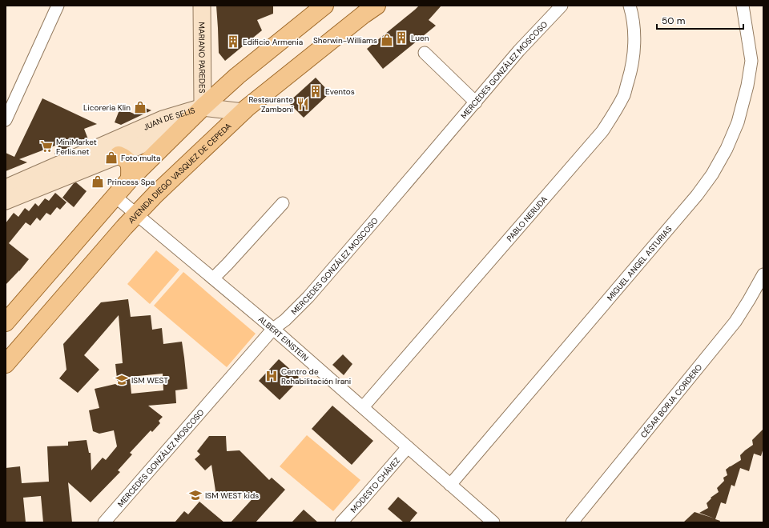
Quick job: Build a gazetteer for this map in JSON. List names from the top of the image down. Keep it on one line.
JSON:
{"streets":{"main road":["MARIANO PAREDES","JUAN DE SELIS","AVENIDA DIEGO VASQUEZ DE CEPEDA"],"street":["MERCEDES GONZÁLEZ MOSCOSO","PABLO NERUDA","MIGUEL ANGEL ASTURIAS","ALBERT EINSTEIN","CÉSAR BORJA CORDERO","MODESTO CHÁVEZ"]},"crossings":[["MARIANO PAREDES","JUAN DE SELIS"],["MERCEDES GONZÁLEZ MOSCOSO","ALBERT EINSTEIN"],["AVENIDA DIEGO VASQUEZ DE CEPEDA","ALBERT EINSTEIN"],["PABLO NERUDA","ALBERT EINSTEIN"],["MIGUEL ANGEL ASTURIAS","ALBERT EINSTEIN"],["ALBERT EINSTEIN","MODESTO CHÁVEZ"]],"places":{"building":["Luen","Edificio Armenia","Eventos"],"shop":["Sherwin-Williams","Licoreria Klin","Foto multa","Princess Spa"],"restaurant":["Restaurante Zamboni"],"supermarket":["MiniMarket Ferlis.net"],"hospital":["Centro de Rehabilitación Irani"],"school or university":["ISM WEST","ISM WEST kids"]},"scale_bar":"50 m"}
